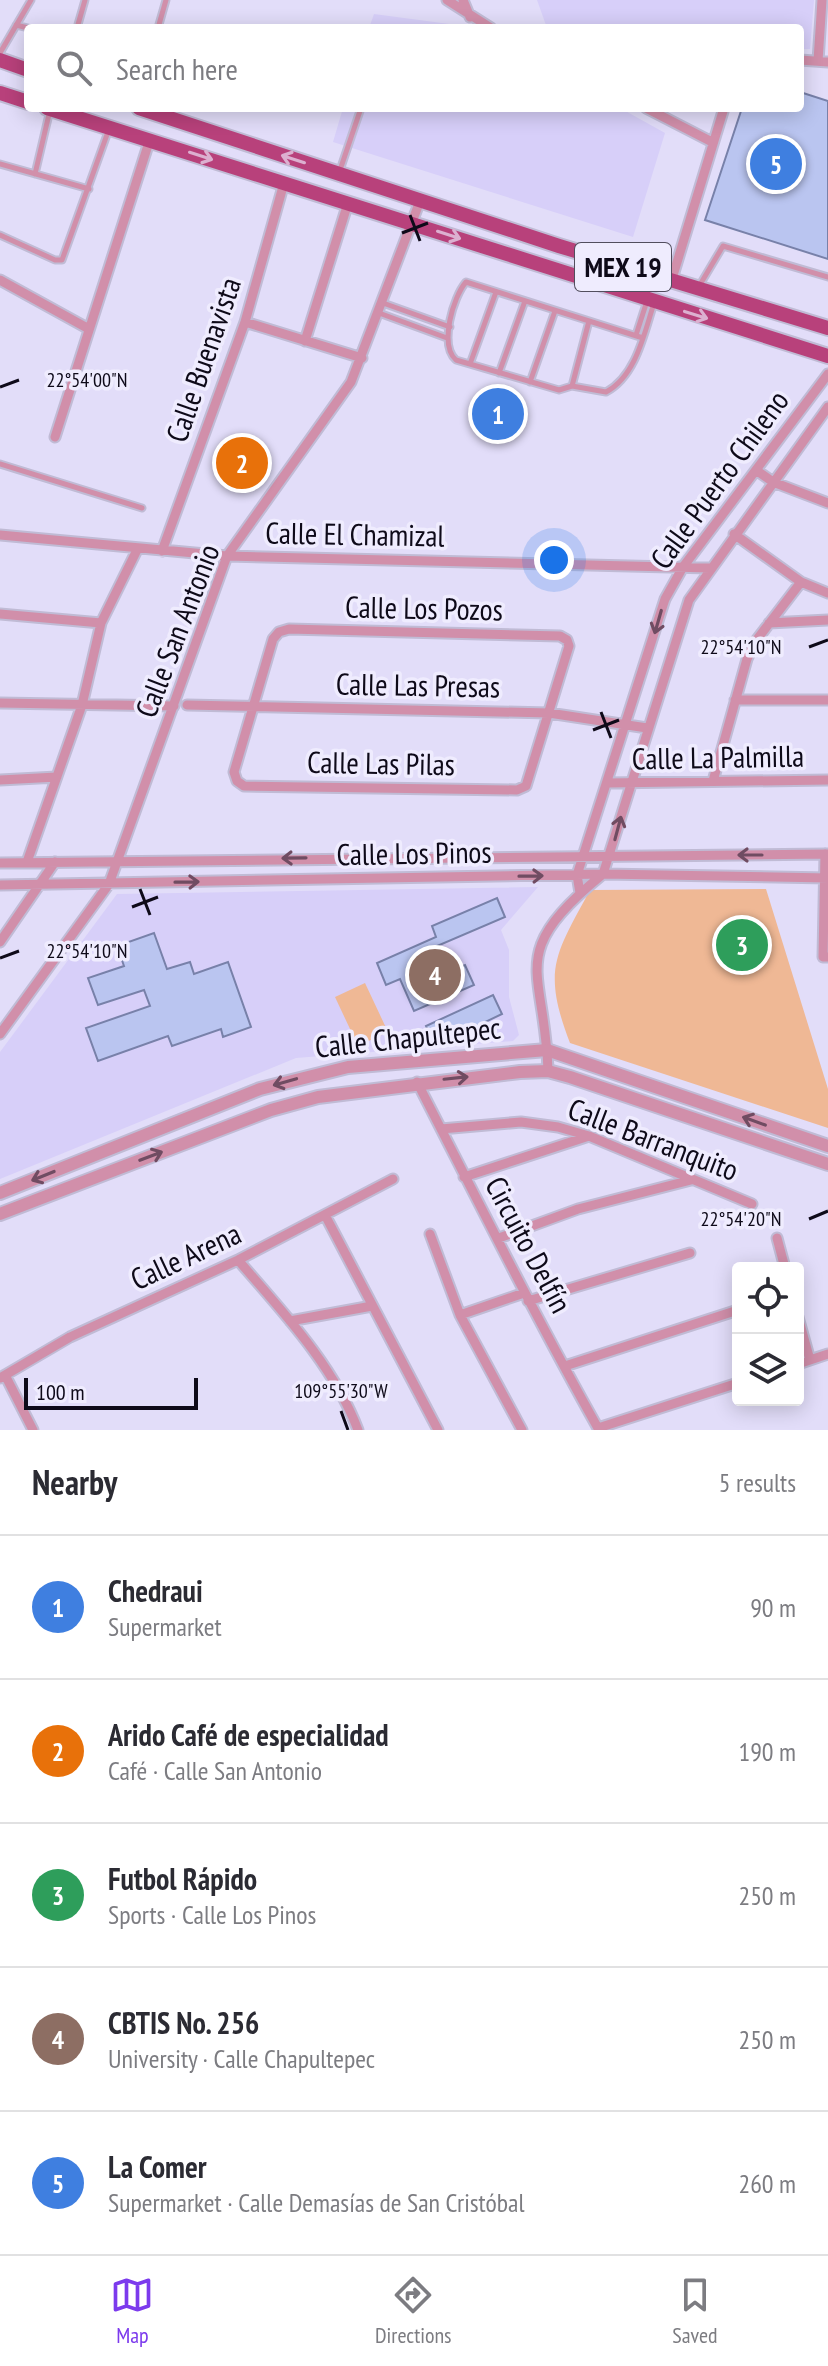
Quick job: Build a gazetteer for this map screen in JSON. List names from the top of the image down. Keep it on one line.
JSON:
{"streets":{"main road":["MEX 19"],"street":["Calle Buenavista","Calle Puerto Chileno","Calle El Chamizal","Calle Los Pozos","Calle San Antonio","Calle Las Presas","Calle La Palmilla","Calle Las Pilas","Calle Los Pinos","Calle Chapultepec","Calle Barranquito","Circuito Delfín","Calle Arena"]},"crossings":[["MEX 19","Calle Buenavista"],["MEX 19","Calle San Antonio"],["Calle Buenavista","Calle El Chamizal"],["Calle Puerto Chileno","Calle El Chamizal"],["Calle Puerto Chileno","Calle Las Presas"],["Calle Puerto Chileno","Calle La Palmilla"],["Calle Puerto Chileno","Calle Los Pinos"],["Calle El Chamizal","Calle San Antonio"],["Calle Los Pozos","Calle Las Presas"],["Calle Los Pozos","Calle Las Pilas"],["Calle San Antonio","Calle Los Pinos"],["Calle Las Presas","Calle Las Pilas"],["Calle Chapultepec","Circuito Delfín"],["Calle Barranquito","Circuito Delfín"]],"scale_bar":"100 m","page":{"search":"Search here","pins":["5","1","2","3","4"],"scale":"100 m","heading":["Nearby","5 results"],"list":[{"mark":"1","name":"Chedraui","note":"Supermarket","value":"90 m"},{"mark":"2","name":"Arido Café de especialidad","note":"Café · Calle San Antonio","value":"190 m"},{"mark":"3","name":"Futbol Rápido","note":"Sports · Calle Los Pinos","value":"250 m"},{"mark":"4","name":"CBTIS No. 256","note":"University · Calle Chapultepec","value":"250 m"},{"mark":"5","name":"La Comer","note":"Supermarket · Calle Demasías de San Cristóbal","value":"260 m"}],"nav":["Map","Directions","Saved"]},"coordinates":["22°54'00\"N","22°54'10\"N","22°54'20\"N","109°55'30\"W"]}
